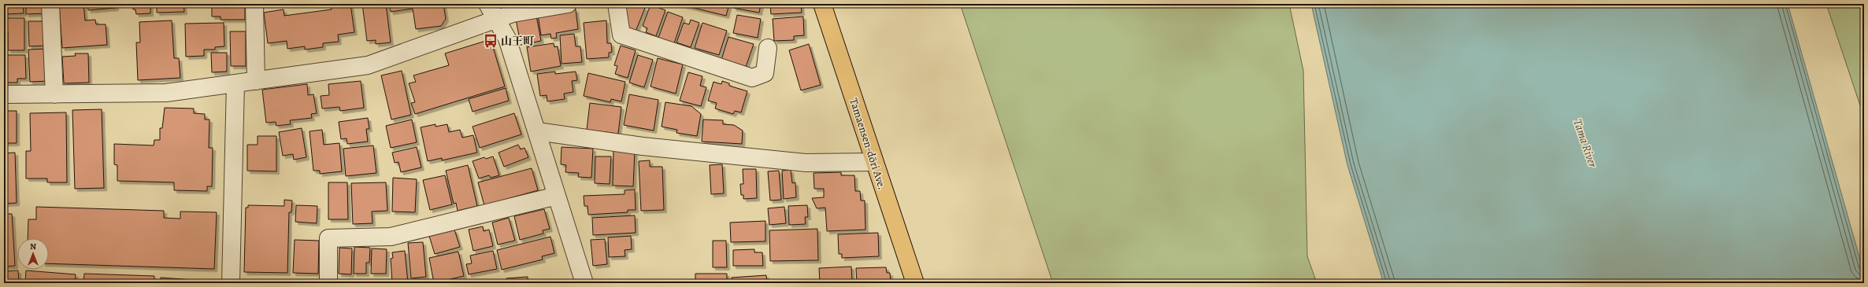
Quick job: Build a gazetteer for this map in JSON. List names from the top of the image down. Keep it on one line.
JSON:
{"streets":{"main road":["Tamaensen-dōri Ave."]},"water":["Tama River"],"places":{"bus stop":["山王町"]},"north":"top"}
